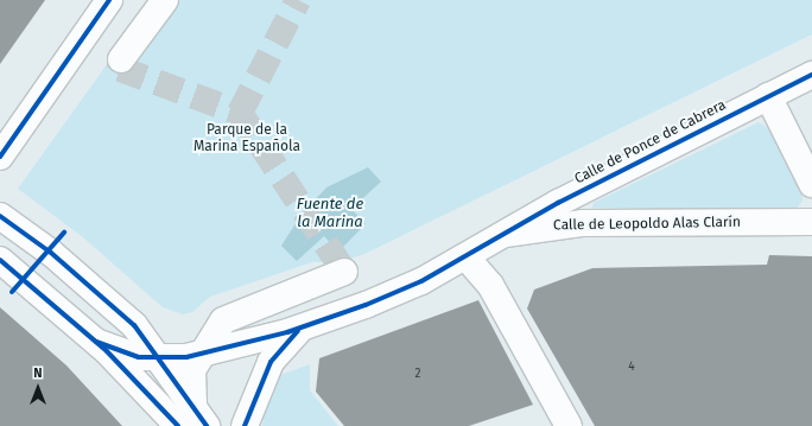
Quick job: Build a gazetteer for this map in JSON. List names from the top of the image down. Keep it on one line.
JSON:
{"streets":{"main road":["Calle de Ponce de Cabrera","Calle de Leopoldo Alas Clarín"]},"crossings":[["Calle de Ponce de Cabrera","Calle de Leopoldo Alas Clarín"]],"water":["Fuente de la Marina"],"parks":["Parque de la Marina Española"],"house_numbers":["4","2"],"north":"top"}
